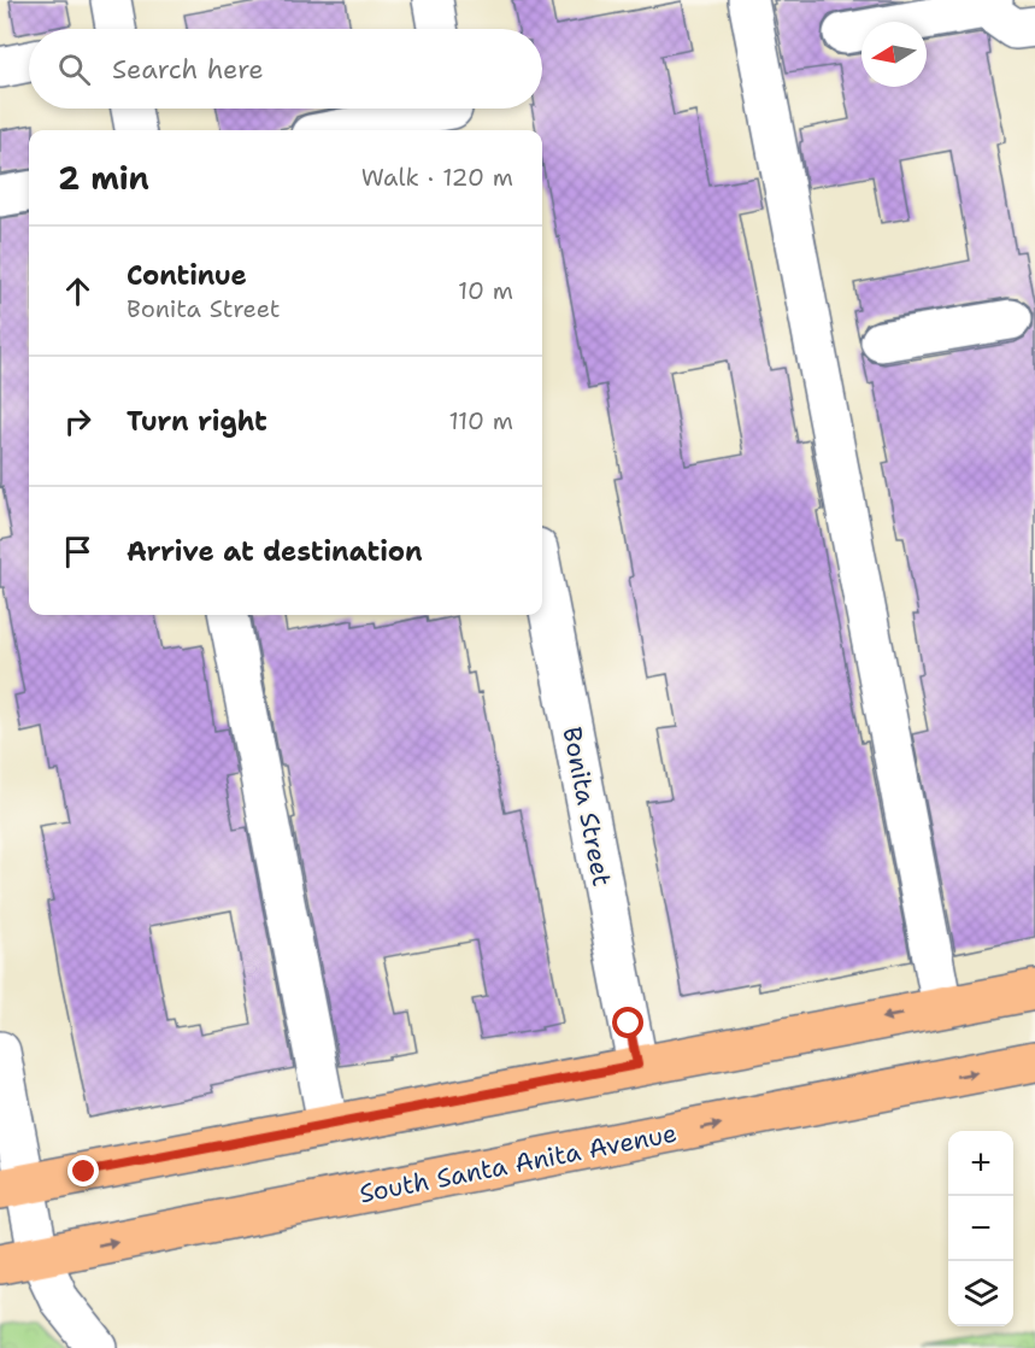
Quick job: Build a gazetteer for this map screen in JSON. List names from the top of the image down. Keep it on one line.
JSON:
{"streets":{"main road":["South Santa Anita Avenue"],"street":["Bonita Street"]},"north":"left","page":{"search":"Search here","heading":["2 min","Walk · 120 m"],"list":[["Continue","Bonita Street","10 m"],["Turn right","110 m"],"Arrive at destination"],"map_buttons":["+","−"]}}
